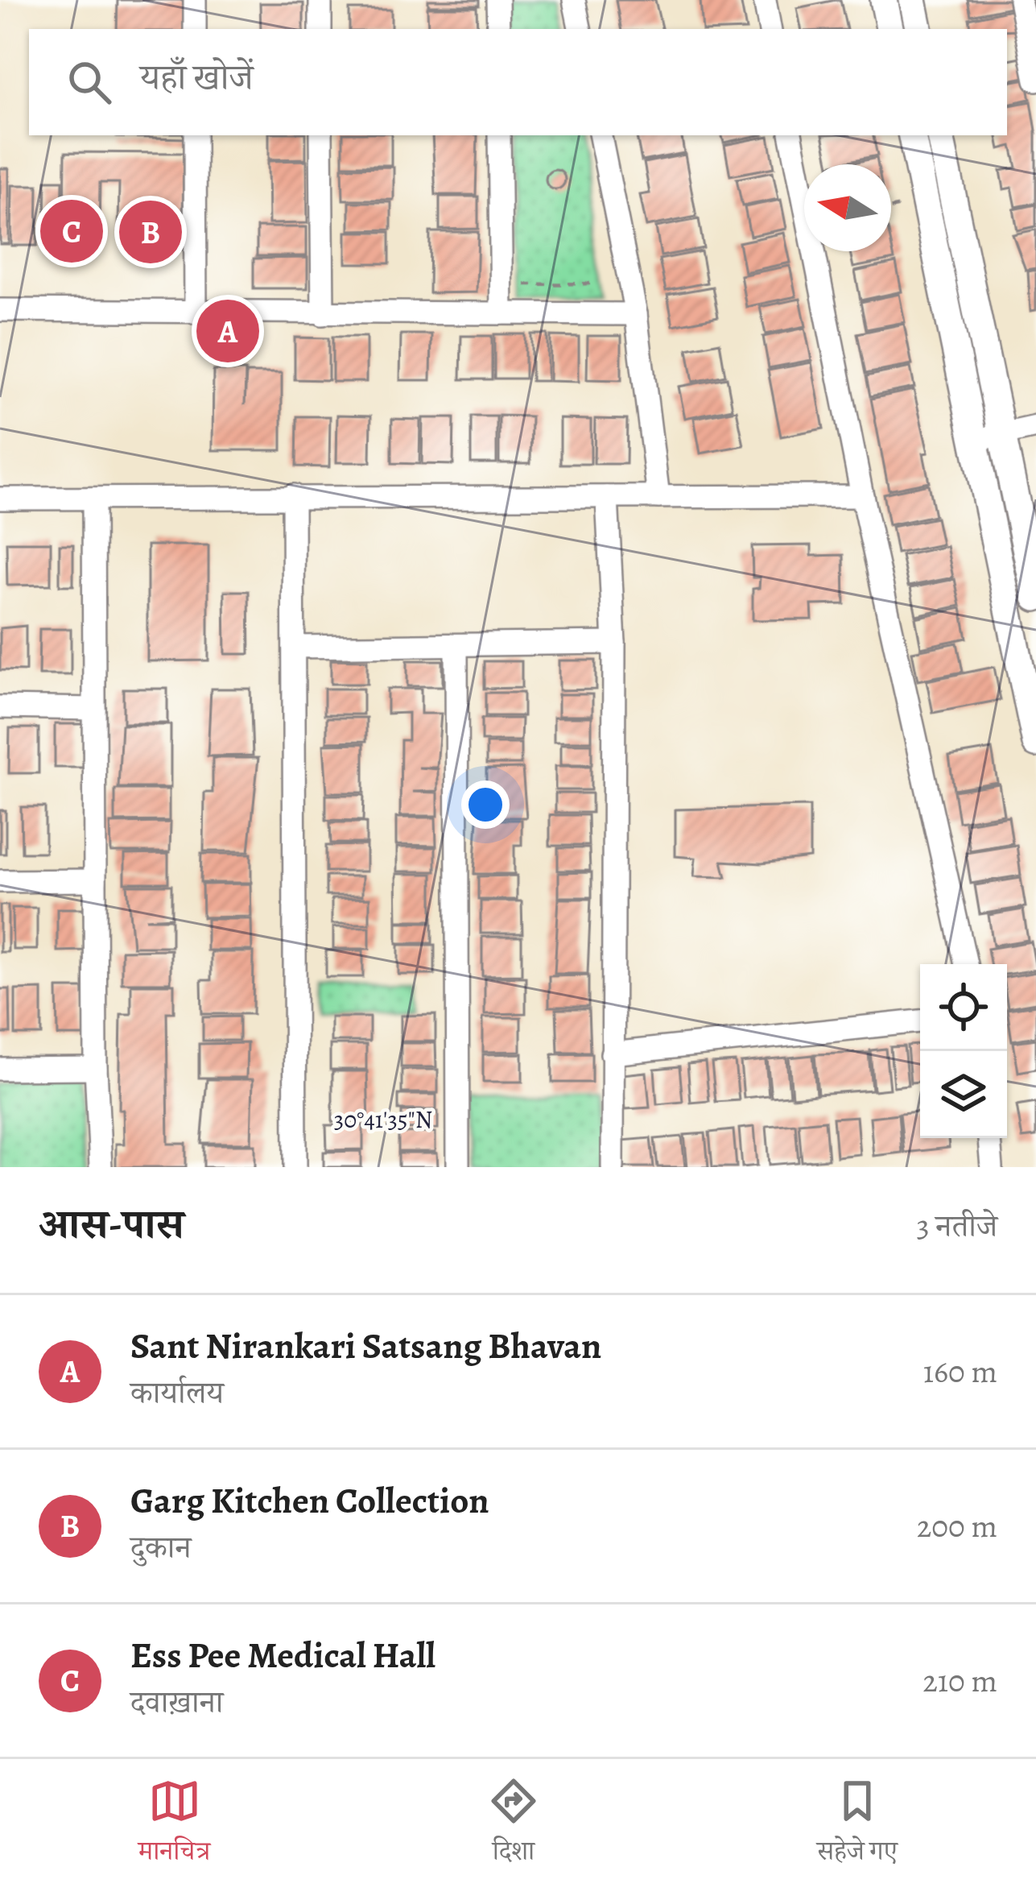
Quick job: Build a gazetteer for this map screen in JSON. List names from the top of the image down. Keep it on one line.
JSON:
{"north":"left","page":{"search":"यहाँ खोजें","pins":["C","B","A"],"heading":["आस-पास","3 नतीजे"],"list":[{"mark":"A","name":"Sant Nirankari Satsang Bhavan","note":"कार्यालय","value":"160 m"},{"mark":"B","name":"Garg Kitchen Collection","note":"दुकान","value":"200 m"},{"mark":"C","name":"Ess Pee Medical Hall","note":"दवाख़ाना","value":"210 m"}],"nav":["मानचित्र","दिशा","सहेजे गए"]},"coordinates":["30°41'35\"N"]}
